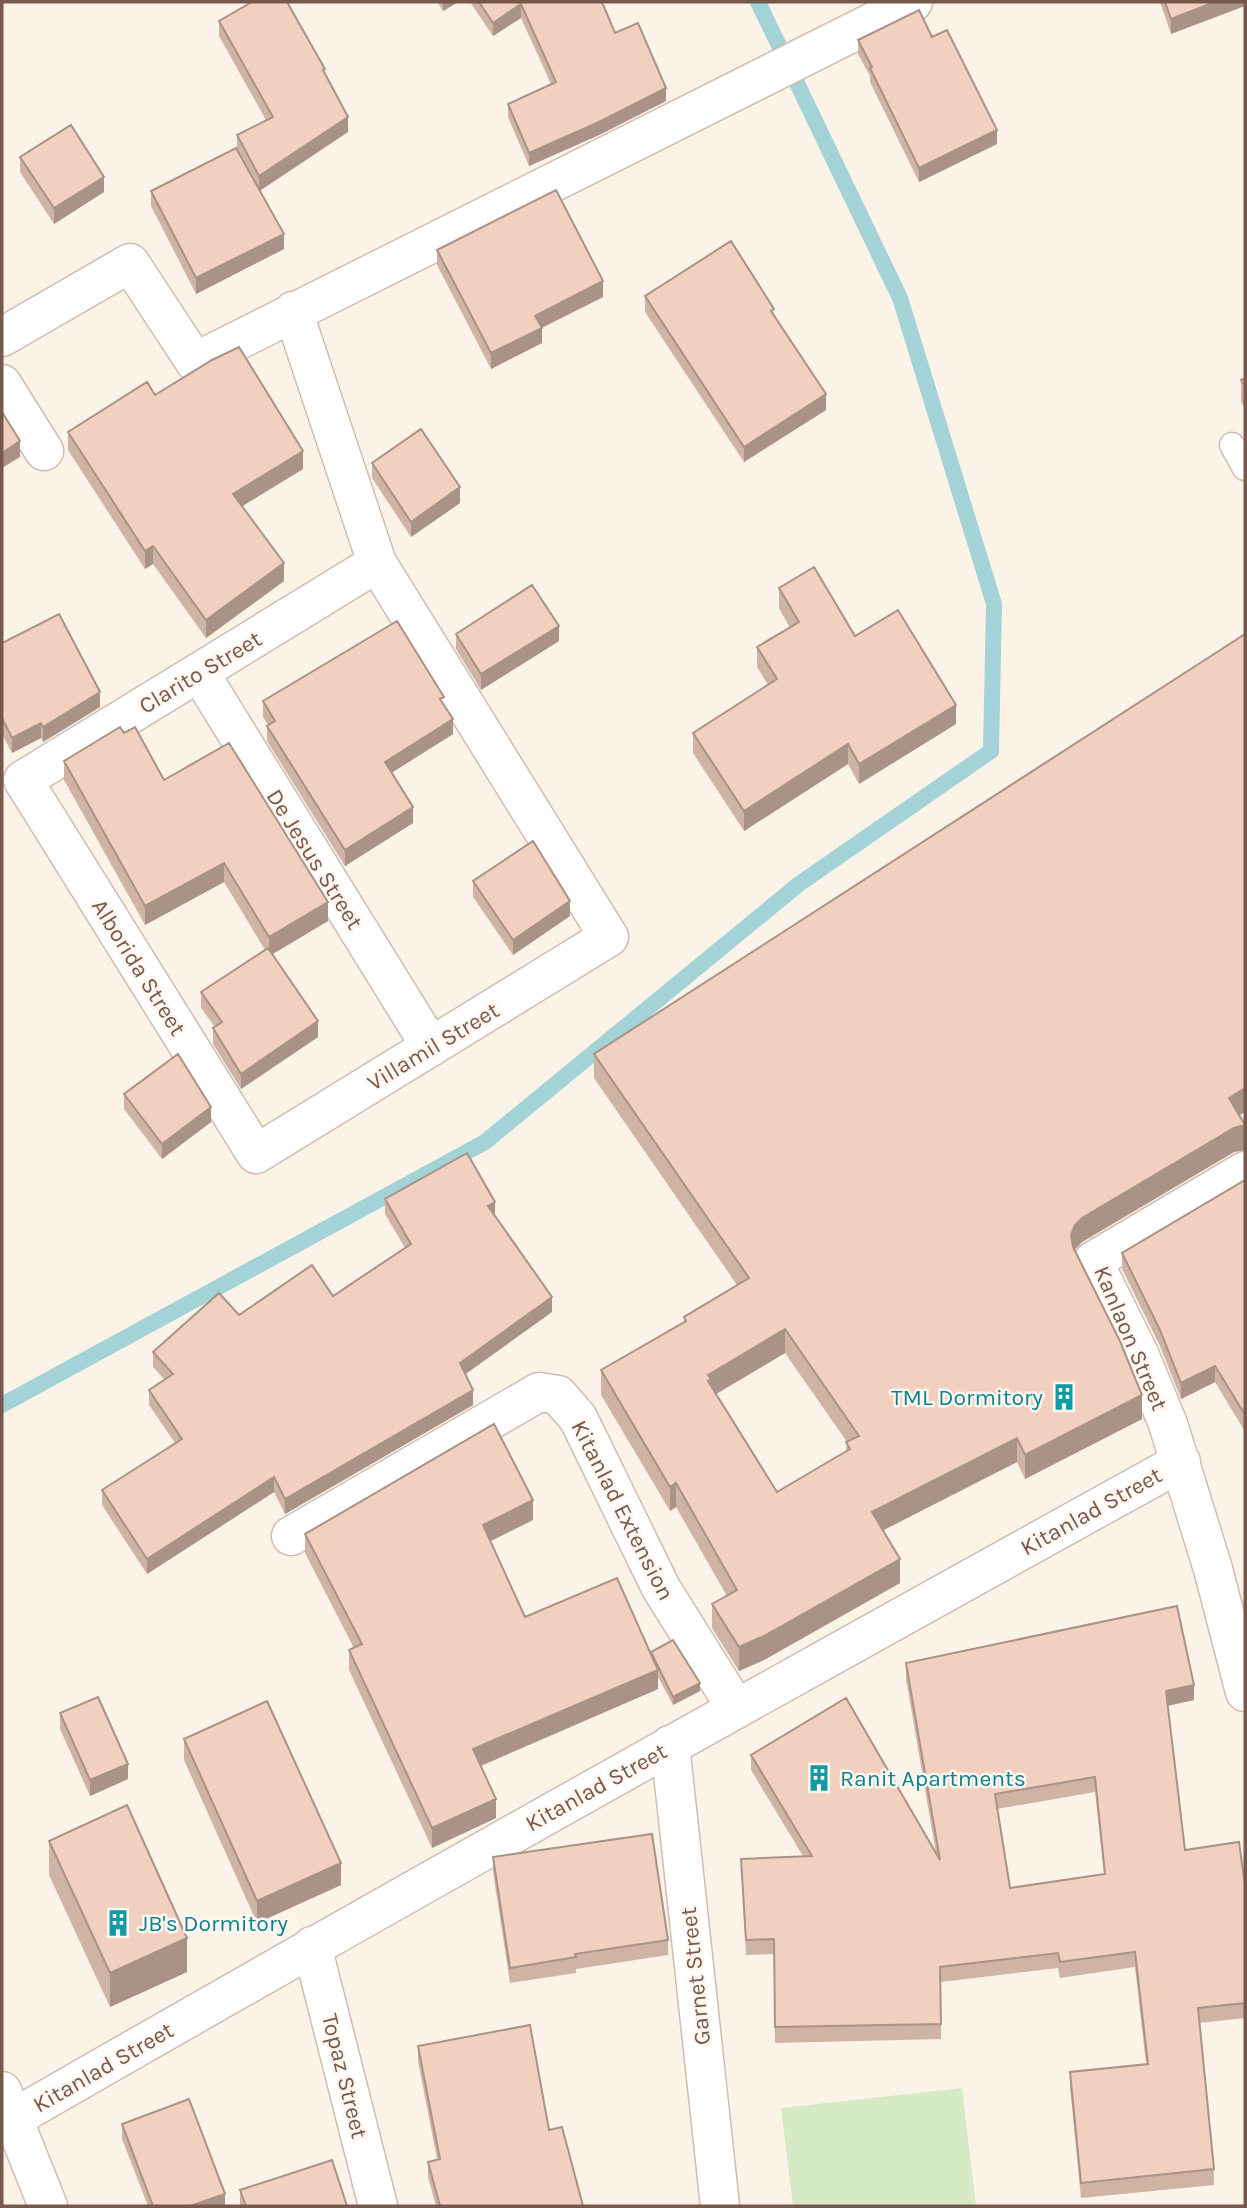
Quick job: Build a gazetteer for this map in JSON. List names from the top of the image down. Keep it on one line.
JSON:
{"streets":{"street":["Clarito Street","De Jesus Street","Alborida Street","Villamil Street","Kanlaon Street","Kitanlad Extension","Kitanlad Street","Garnet Street","Topaz Street"]},"crossings":[["Clarito Street","De Jesus Street"],["Clarito Street","Alborida Street"],["Clarito Street","Villamil Street"],["De Jesus Street","Villamil Street"],["Alborida Street","Villamil Street"],["Kanlaon Street","Kitanlad Street"],["Kitanlad Extension","Kitanlad Street"],["Kitanlad Street","Garnet Street"],["Kitanlad Street","Topaz Street"]],"places":{"building":["TML Dormitory","Ranit Apartments","JB's Dormitory"]}}
